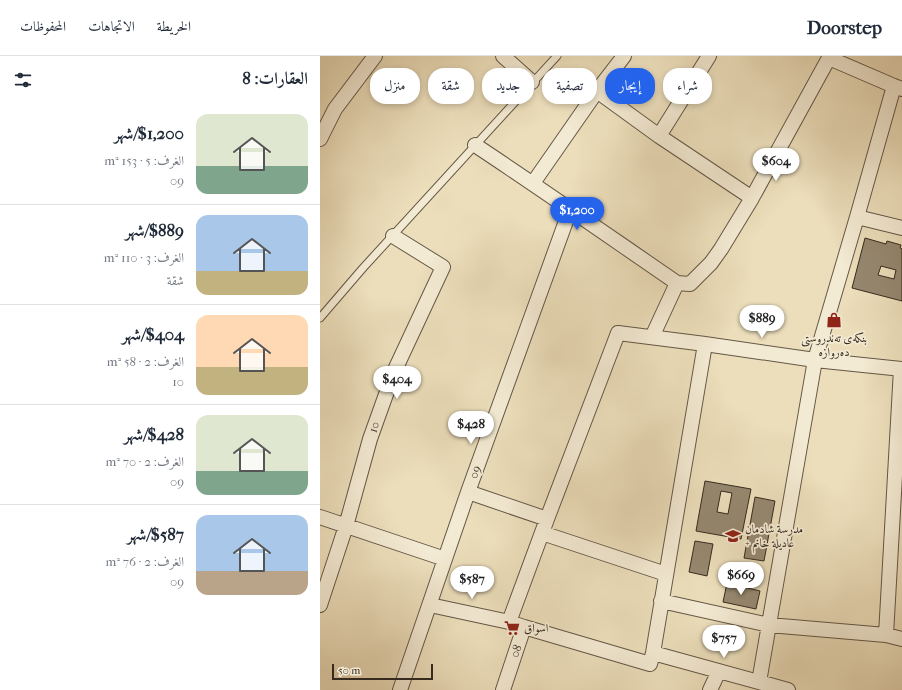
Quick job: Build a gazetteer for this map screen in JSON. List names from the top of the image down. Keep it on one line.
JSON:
{"streets":{"street":["10","09","08"]},"places":{"shop":["بنکەی تەندروستی دەروازە"],"school or university":["مدرسة شادمان + عاديلة خانم"],"supermarket":["اسواق"]},"scale_bar":"50 m","page":{"header":"Doorstep","nav":["الخريطة","الاتجاهات","المحفوظات"],"heading":"العقارات: 8","chip":["شراء","إيجار","تصفية","جديد","شقة","منزل"],"list":[{"name":"$1,200/شهر","note":"الغرف: 5 · 153 m² · 09"},{"name":"$889/شهر","note":"الغرف: 3 · 110 m² · شقة"},{"name":"$404/شهر","note":"الغرف: 2 · 58 m² · 10"},{"name":"$428/شهر","note":"الغرف: 2 · 70 m² · 09"},{"name":"$587/شهر","note":"الغرف: 2 · 76 m² · 09"}],"price":["$604","$1,200","$889","$404","$428","$669","$587","$757"],"scale":"50 m"}}
